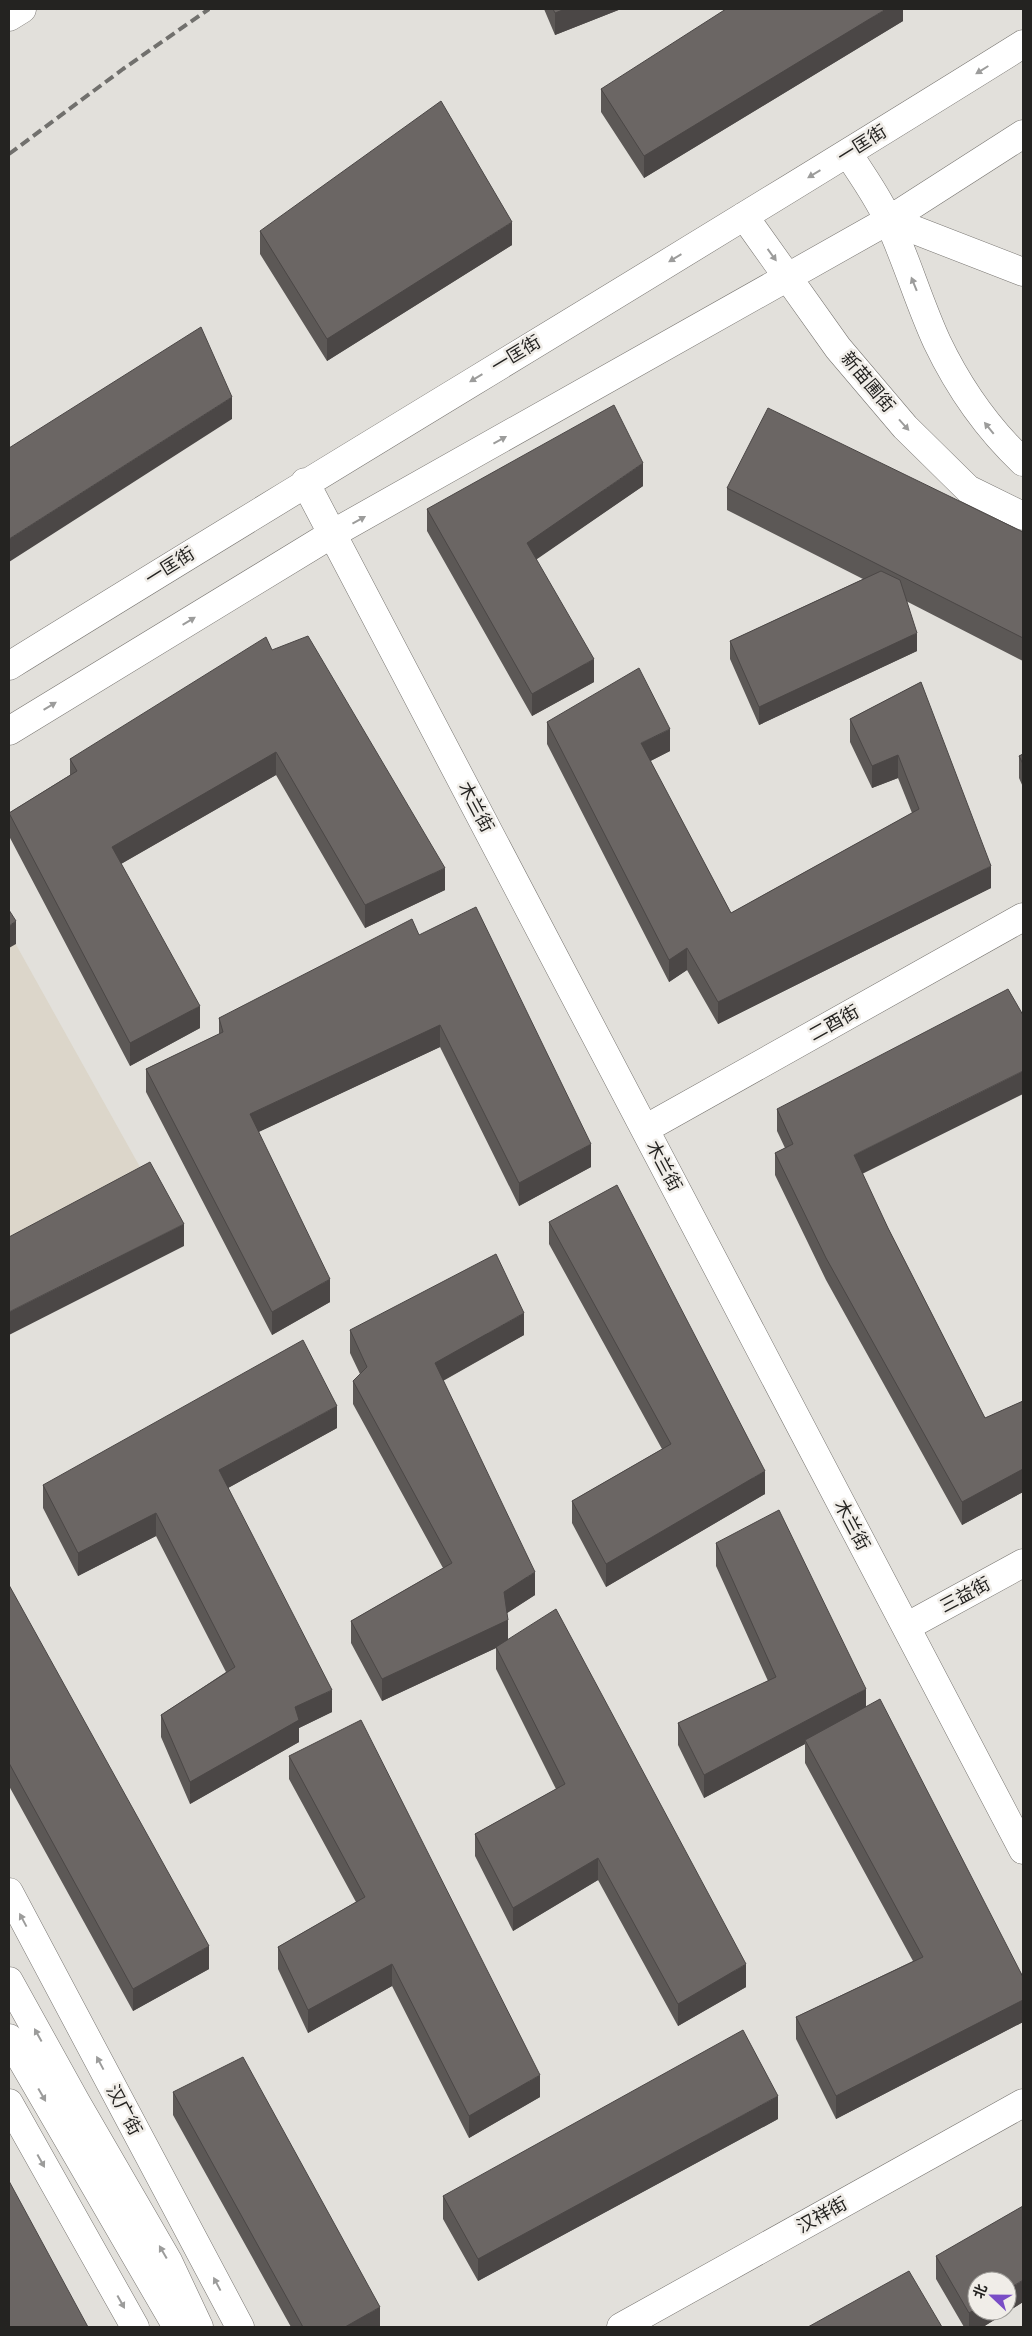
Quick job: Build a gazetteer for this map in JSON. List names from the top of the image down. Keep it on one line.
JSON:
{"streets":{"street":["一匡街","新苗圃街","木兰街","二酉街","三益街","汉广街","汉祥街"]},"crossings":[["一匡街","新苗圃街"],["一匡街","木兰街"],["木兰街","二酉街"],["木兰街","三益街"]],"north":"left"}
